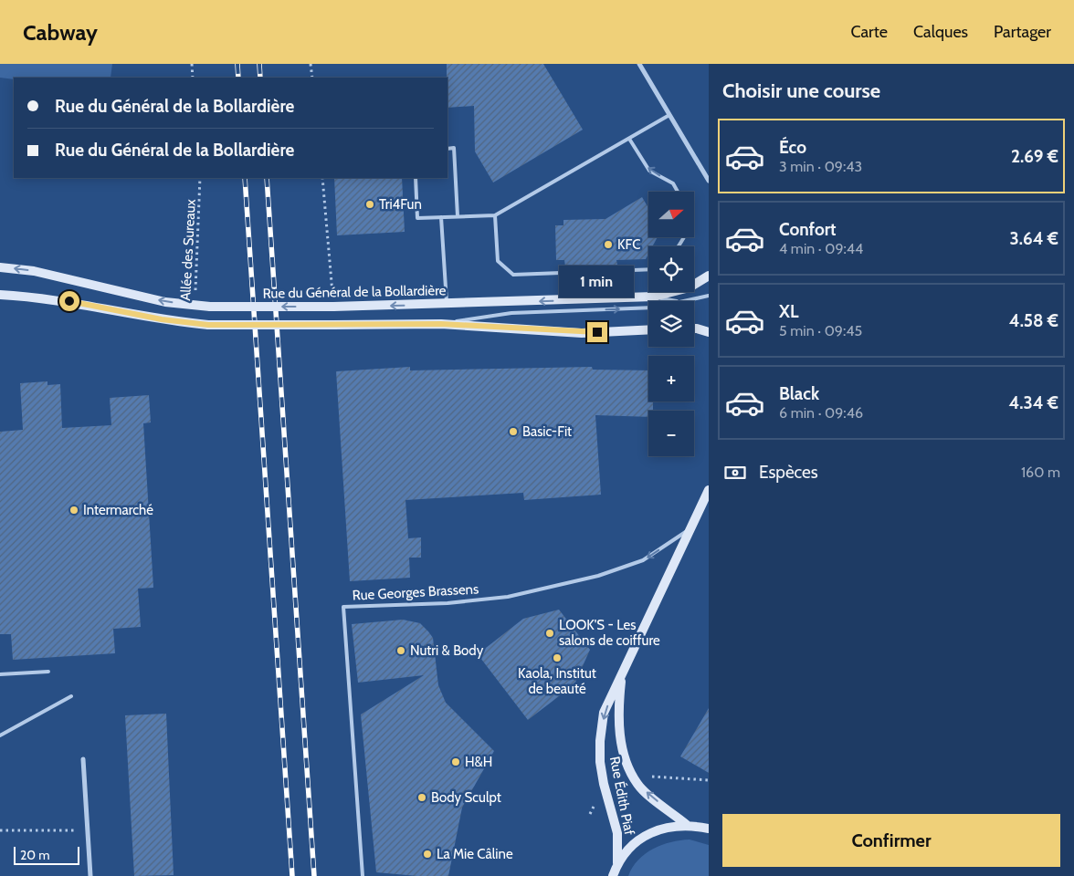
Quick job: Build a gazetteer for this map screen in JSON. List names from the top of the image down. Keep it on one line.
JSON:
{"streets":{"main road":["Rue du Général de la Bollardière","Rue Édith Piaf"],"lane":["Rue Georges Brassens"],"path":["Allée des Sureaux"]},"crossings":[["Allée des Sureaux","Rue du Général de la Bollardière"]],"places":["Tri4Fun","KFC","Basic-Fit","Intermarché","LOOK'S - Les salons de coiffure","Nutri & Body","Kaola, Institut de beauté","H&H","Body Sculpt","La Mie Câline"],"scale_bar":"20 m","north":"right","page":{"header":"Cabway","nav":["Carte","Calques","Partager"],"heading":"Choisir une course","banner":["Rue du Général de la Bollardière","Rue du Général de la Bollardière"],"list":[{"name":"Éco","note":"3 min · 09:43","value":"2.69 €"},{"name":"Confort","note":"4 min · 09:44","value":"3.64 €"},{"name":"XL","note":"5 min · 09:45","value":"4.58 €"},{"name":"Black","note":"6 min · 09:46","value":"4.34 €"}],"map_buttons":["+","−"],"bubble":"1 min","pay":["Espèces","160 m"],"buttons":"Confirmer","scale":"20 m"}}
